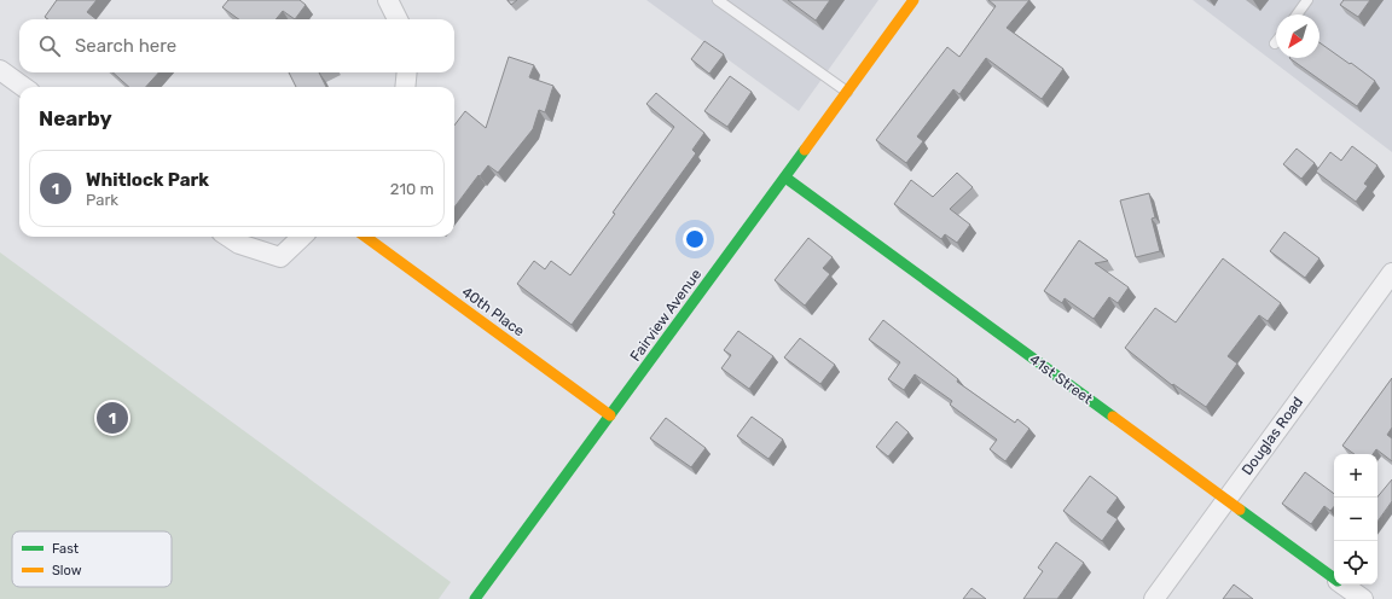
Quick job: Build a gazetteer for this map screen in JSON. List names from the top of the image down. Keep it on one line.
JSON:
{"streets":{"street":["40th Place","Fairview Avenue","41st Street","Douglas Road"]},"crossings":[["40th Place","Fairview Avenue"],["Fairview Avenue","41st Street"],["41st Street","Douglas Road"]],"legend":["Fast","Slow"],"north":"bottom left","page":{"search":"Search here","heading":"Nearby","list":[{"mark":"1","name":"Whitlock Park","note":"Park","value":"210 m"}],"pins":"1","map_buttons":["+","−"]}}
